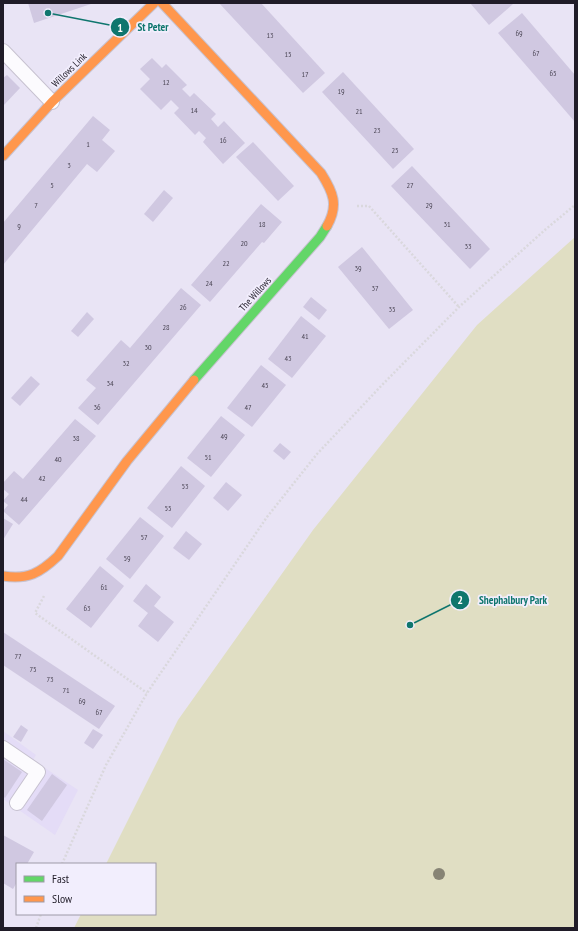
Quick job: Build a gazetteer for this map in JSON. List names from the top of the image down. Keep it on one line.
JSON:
{"streets":{"street":["Willows Link","The Willows"]},"places":["St Peter","Shephalbury Park"],"house_numbers":["69","13","67","15","65","17","12","19","14","21","23","16","1","25","3","5","27","7","29","18","31","9","20","33","22","39","24","37","26","35","28","41","30","43","32","34","45","36","47","49","38","51","40","42","53","44","55","57","59","61","63","77","75","73","71","69","67"],"legend":["Fast","Slow"]}
